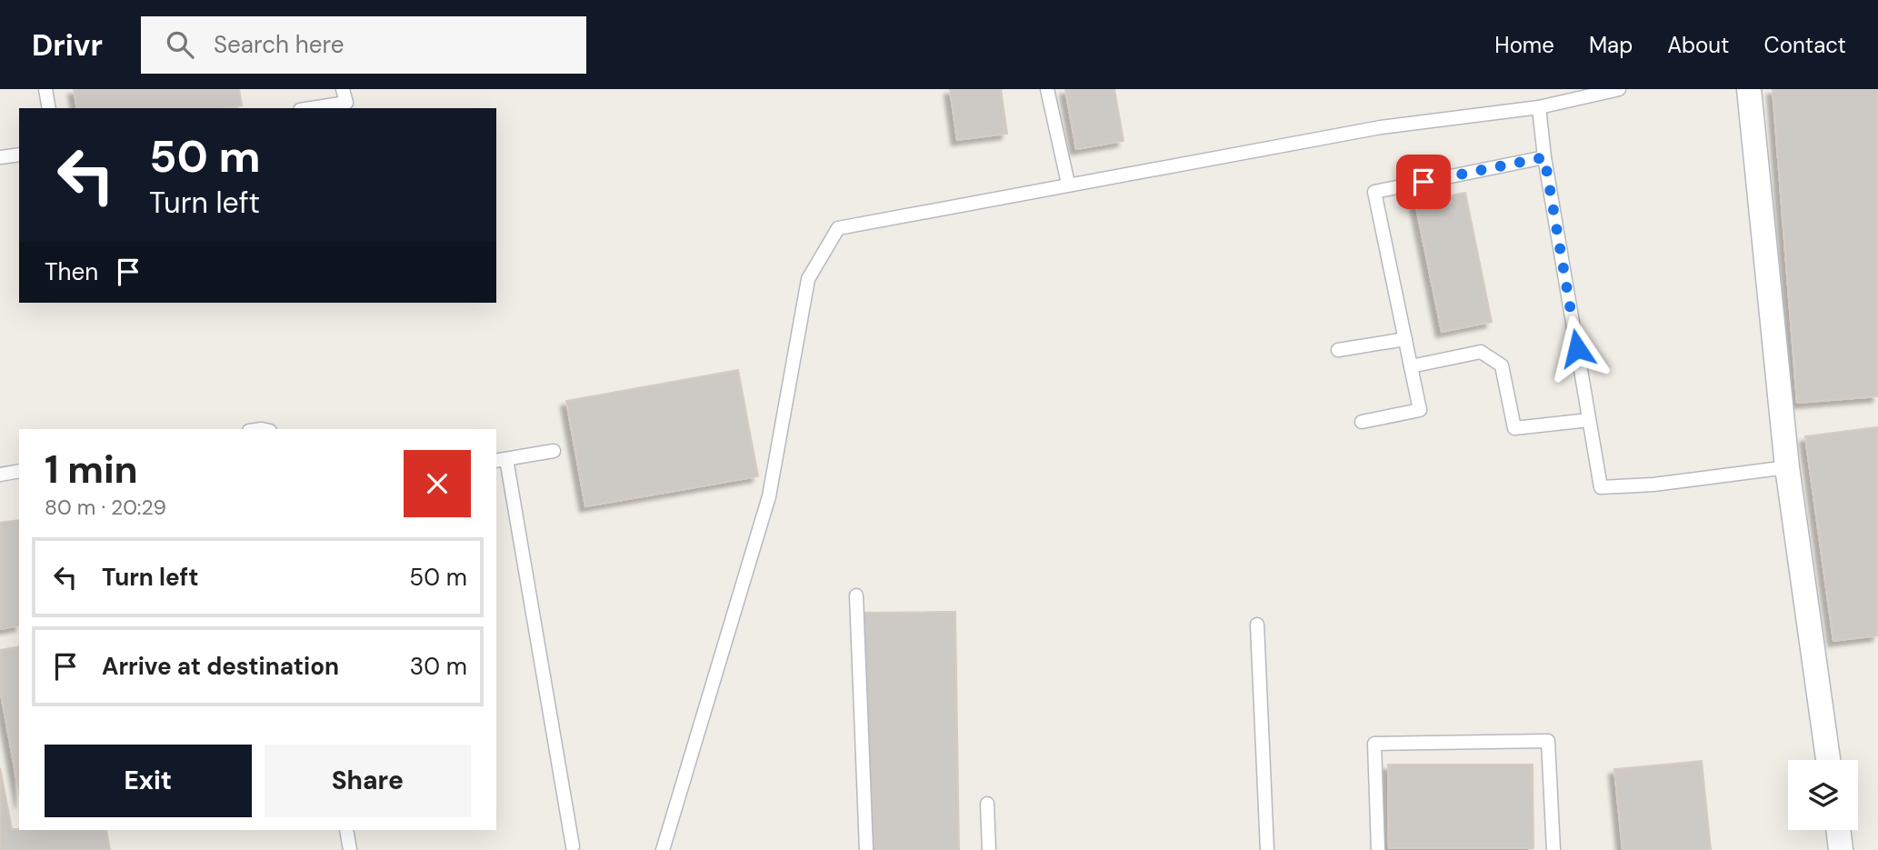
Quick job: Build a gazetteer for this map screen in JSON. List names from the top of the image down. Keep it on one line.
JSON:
{"page":{"header":"Drivr","search":"Search here","nav":["Home","Map","About","Contact"],"turn":["50 m","Turn left"],"then":"Then","heading":["1 min","80 m · 20:29"],"list":[{"name":"Turn left","value":"50 m"},{"name":"Arrive at destination","value":"30 m"}],"buttons":["Exit","Share"]}}
